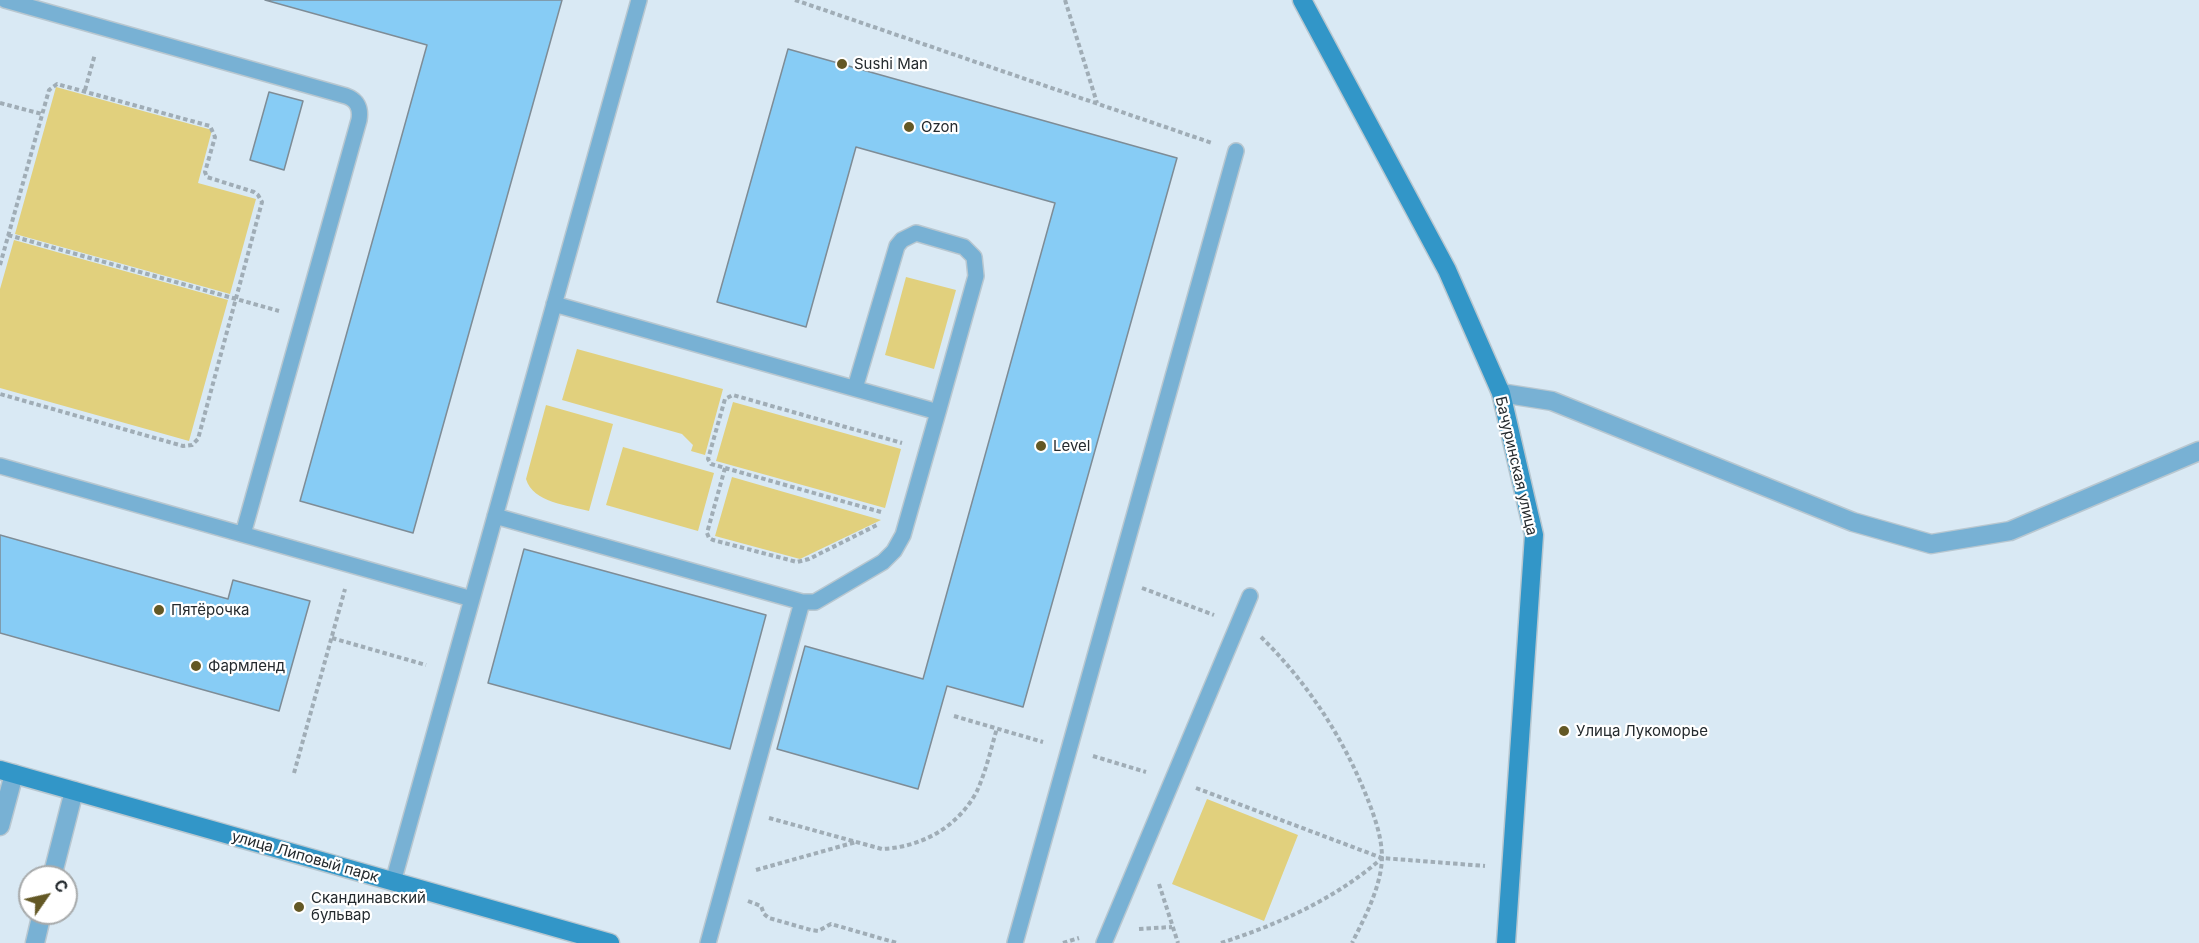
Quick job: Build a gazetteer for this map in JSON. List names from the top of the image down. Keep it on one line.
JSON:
{"streets":{"street":["Бачуринская улица","улица Липовый парк"]},"places":["Sushi Man","Ozon","Level","Пятёрочка","Фармленд","Улица Лукоморье","Скандинавский бульвар"],"north":"top right"}
